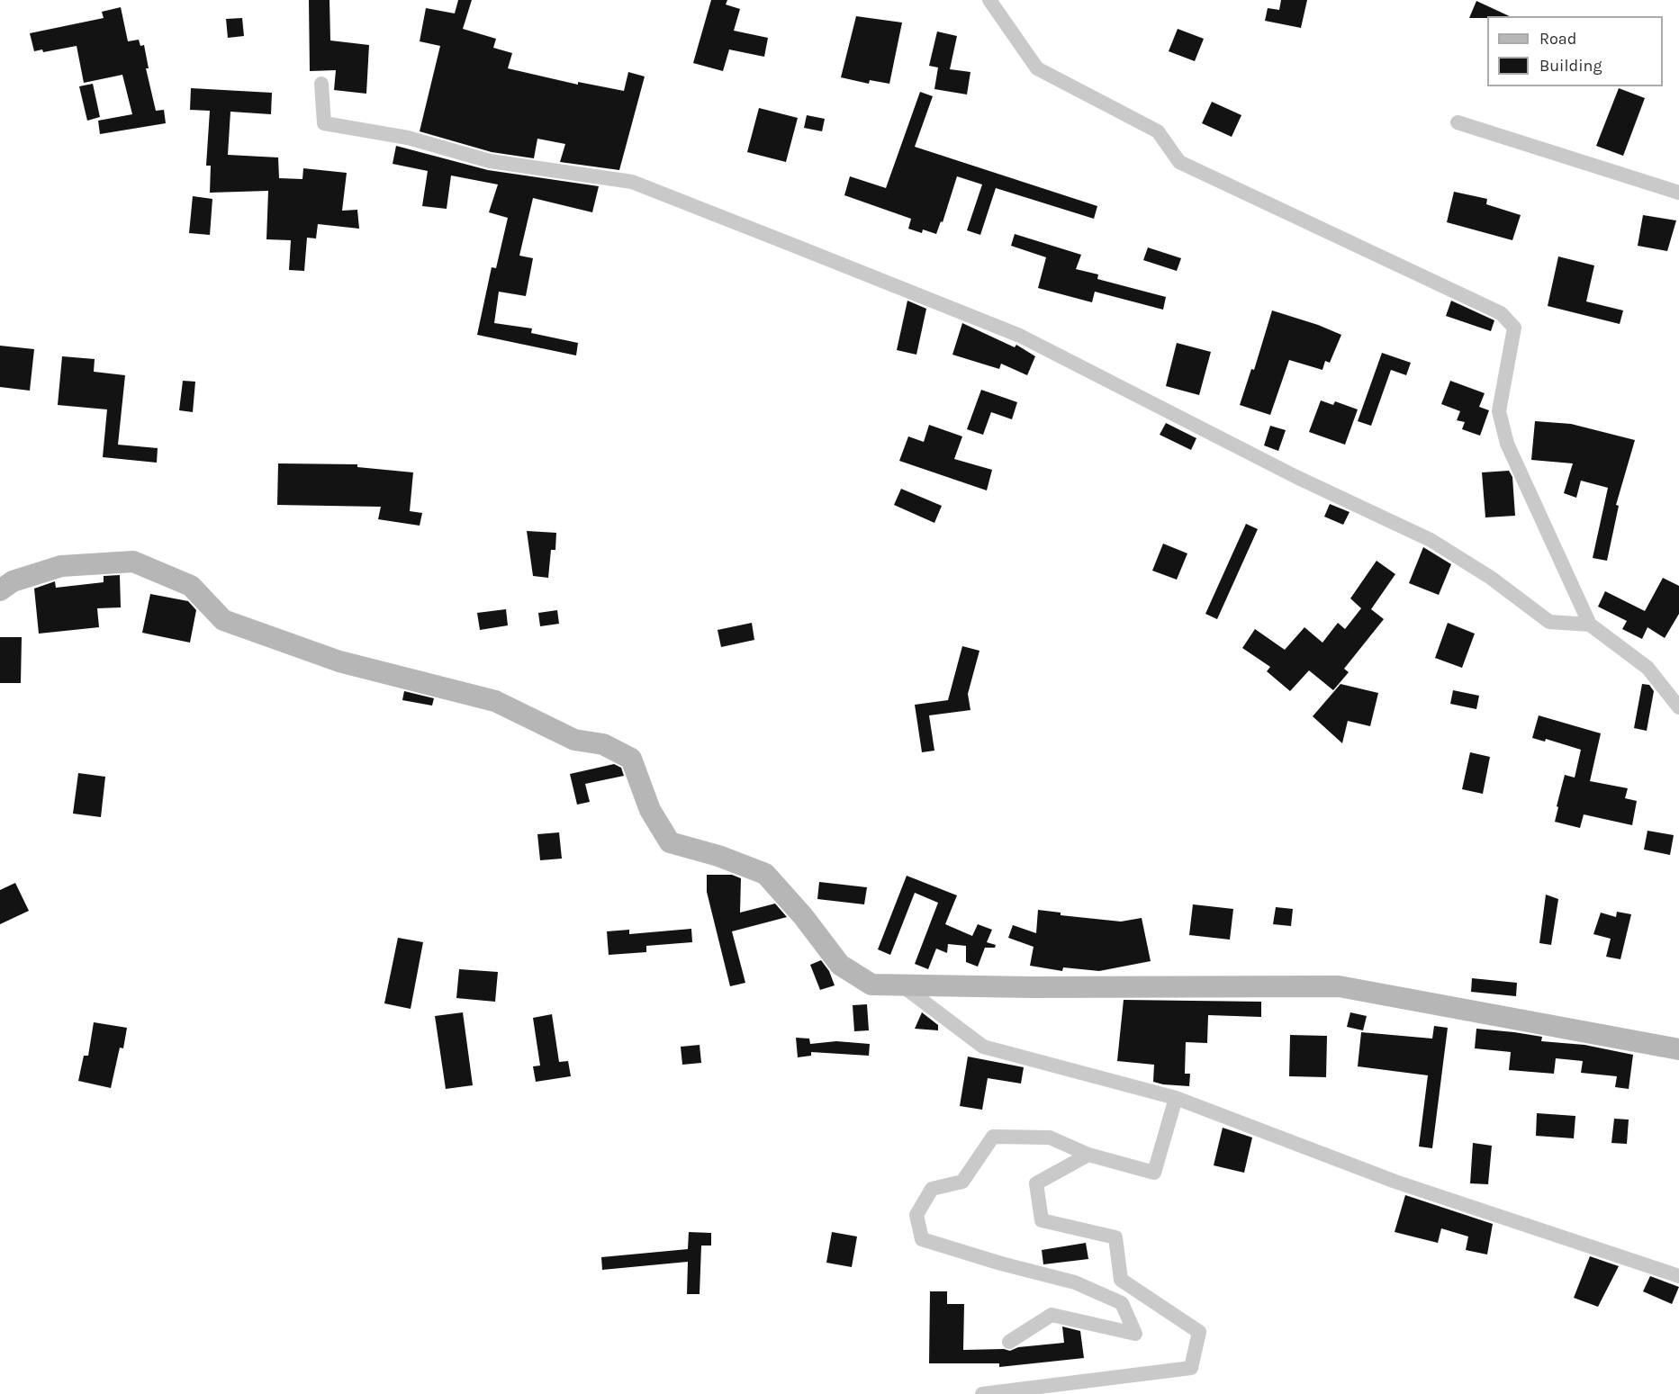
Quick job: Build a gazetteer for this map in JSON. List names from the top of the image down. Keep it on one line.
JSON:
{"legend":["Road","Building"]}
